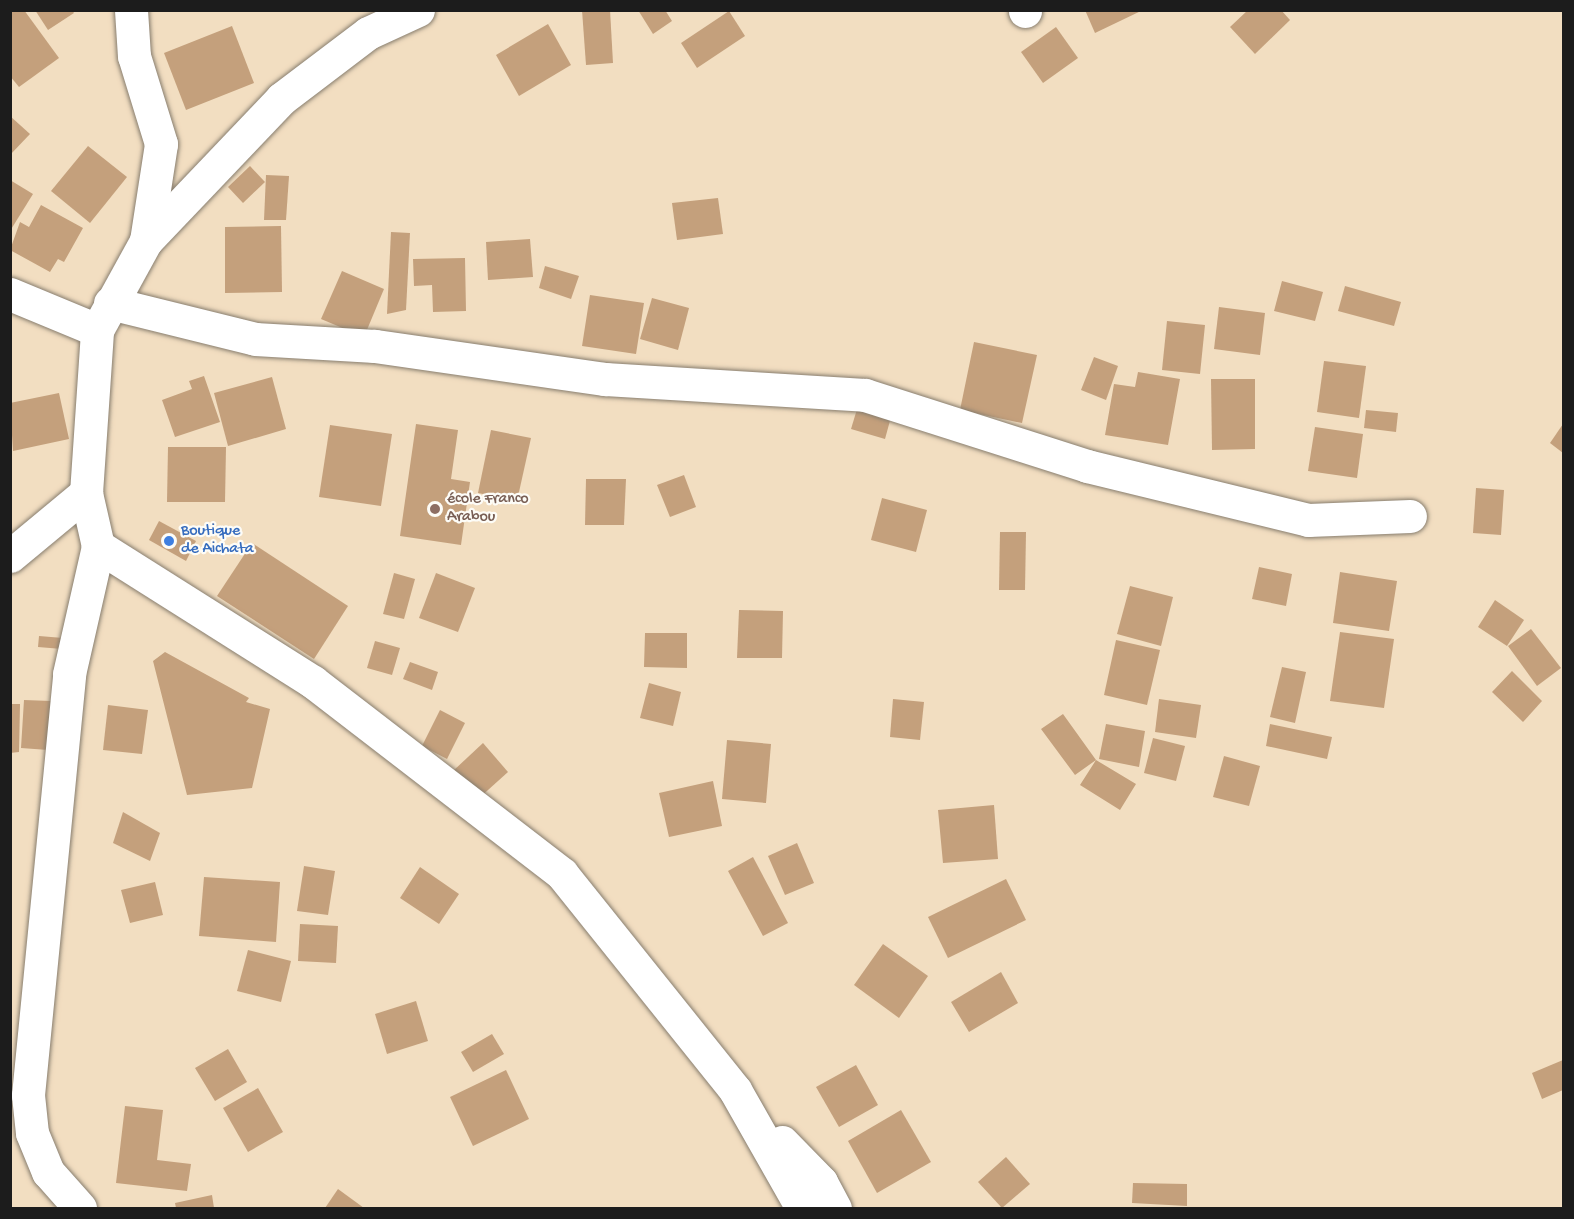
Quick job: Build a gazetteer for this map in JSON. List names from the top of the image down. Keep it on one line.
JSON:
{"places":["école Franco Arabou","Boutique de Aichata"]}
